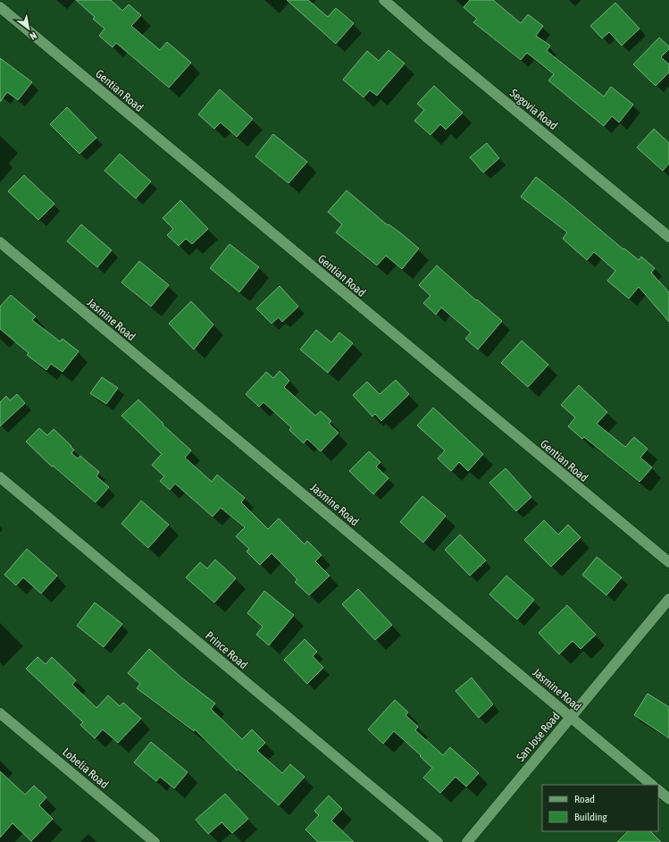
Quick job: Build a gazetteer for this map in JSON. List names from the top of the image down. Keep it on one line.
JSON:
{"streets":{"street":["Gentian Road","Segovia Road","Jasmine Road","Prince Road","San Jose Road","Lobelia Road"]},"crossings":[["Jasmine Road","San Jose Road"]],"legend":["Road","Building"],"north":"bottom right"}
